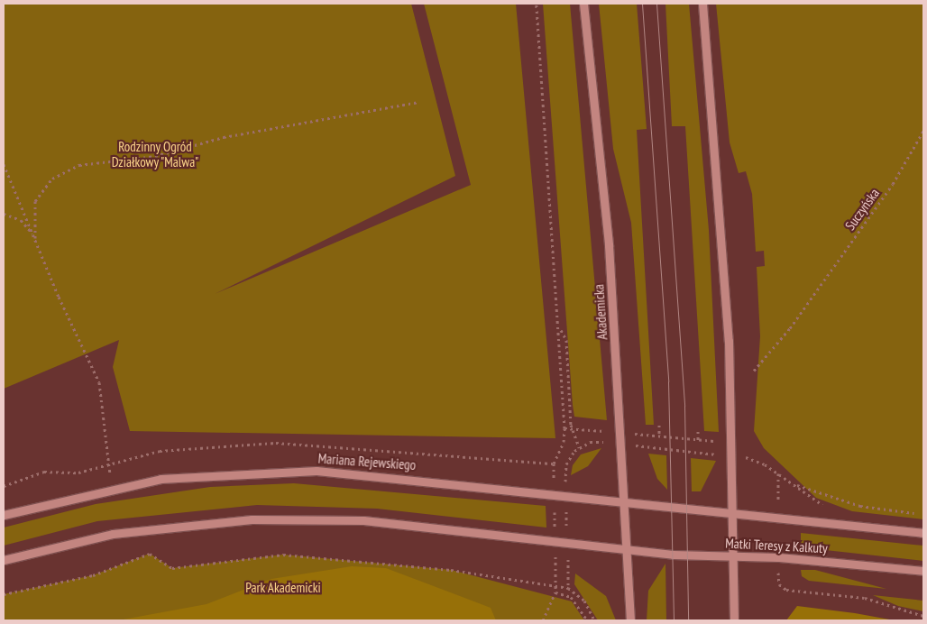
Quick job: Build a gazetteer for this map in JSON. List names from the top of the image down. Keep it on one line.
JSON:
{"streets":{"street":["Akademicka","Mariana Rejewskiego","Matki Teresy z Kalkuty"],"path":["Suczyńska"]},"crossings":[["Akademicka","Mariana Rejewskiego"],["Akademicka","Matki Teresy z Kalkuty"],["Mariana Rejewskiego","Matki Teresy z Kalkuty"]],"parks":["Rodzinny Ogród Działkowy \"Malwa\"","Park Akademicki"]}
